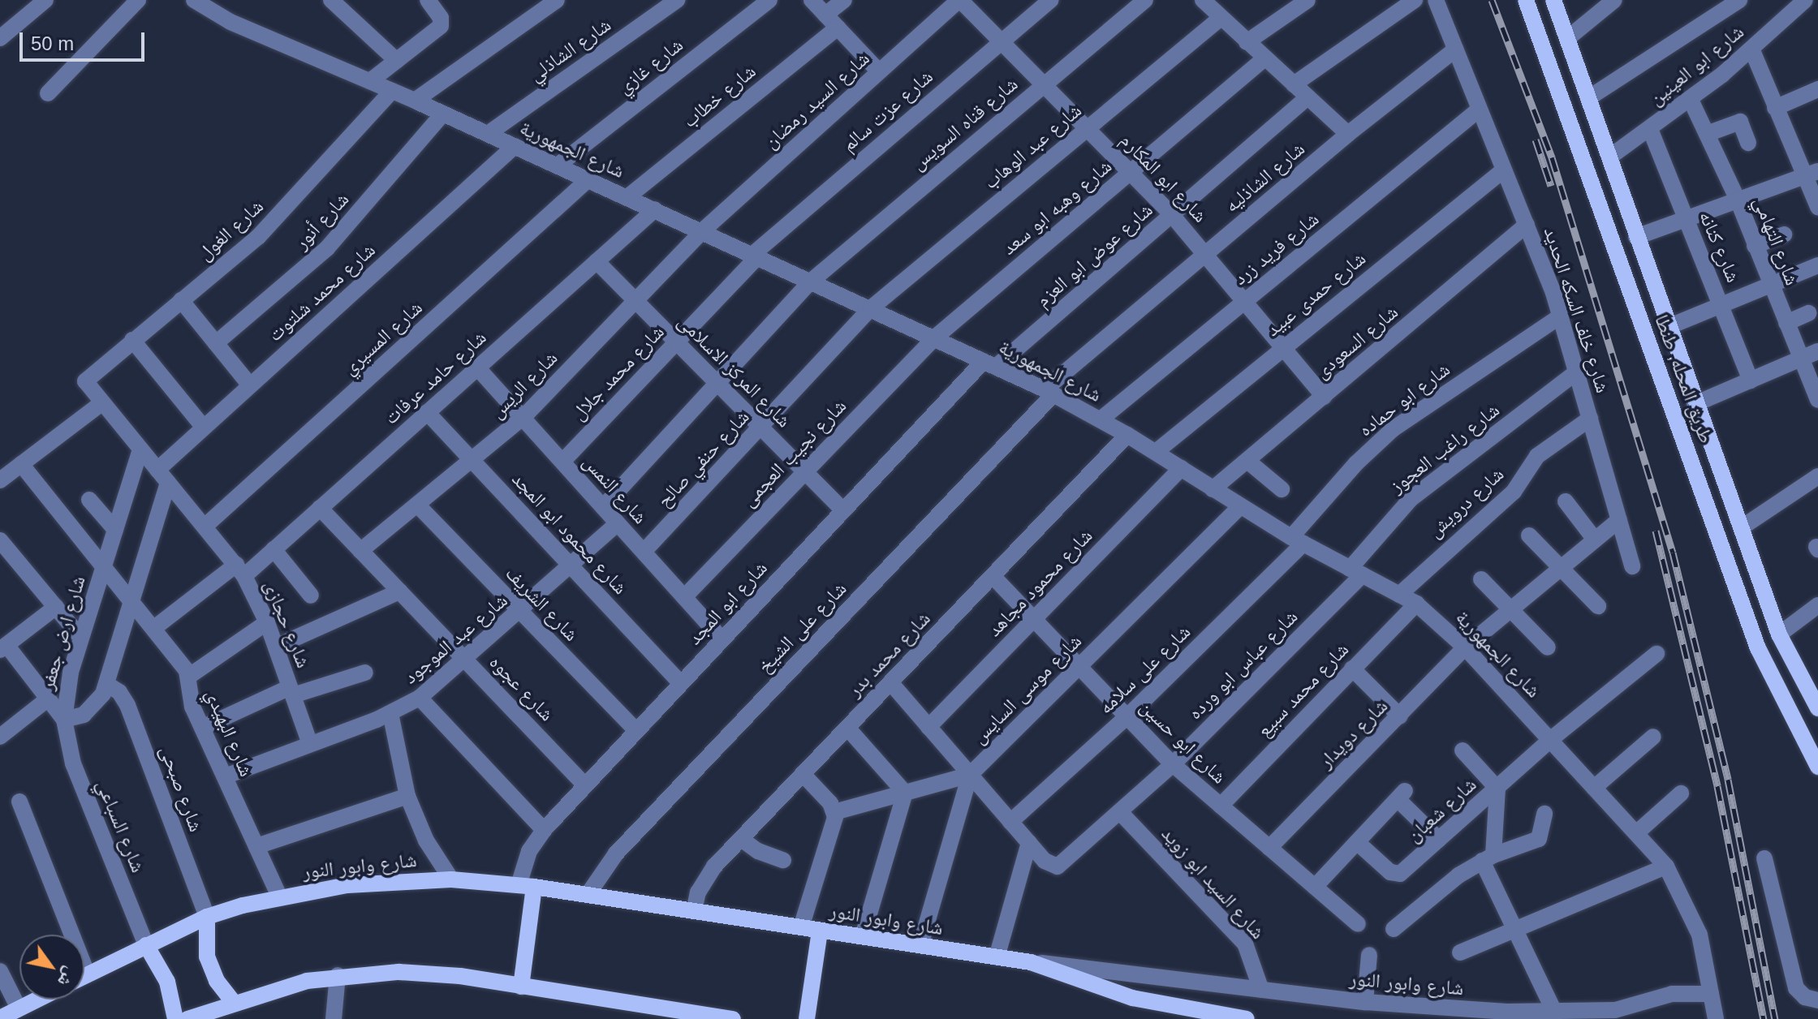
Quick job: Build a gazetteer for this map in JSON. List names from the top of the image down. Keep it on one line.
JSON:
{"streets":{"main road":["طريق المحله, طنطا","شارع وابور النور"],"street":["شارع الشاذلي","شارع ابو العينين","شارع غازي","شارع خطاب","شارع السيد رمضان","شارع عزت سالم","شارع قناه السويس","شارع عبد الوهاب","شارع الجمهورية","شارع الشاذليه","شارع ابو المكارم","شارع وهبه ابو سعد","شارع أنور","شارع الغول","شارع التهامي","شارع كنانه","شارع فريد زرد","شارع عوض ابو العزم","شارع محمد شلتوت","شارع حمدى عبيد","شارع خلف السكه الحديد","شارع المسيري","شارع السعودى","شارع المركز الاسلامى","شارع محمد جلال","شارع حامد عرفات","شارع الريس","شارع ابو حماده","شارع راغب العجوز","شارع نجيب العجمى","شارع حنفي صالح","شارع النمس","شارع درويش","شارع محمود ابو المجد","شارع محمود مجاهد","شارع ابو المجد","شارع الشريف","شارع حجازى","شارع على الشيخ","شارع ارض جعفر","شارع عبد الموجود","شارع محمد بدر","شارع عباس ابو ورده","شارع على سلامه","شارع عجوه","شارع موسى السايس","شارع محمد سبيع","شارع البهيدي","شارع دويدار","شارع ابو حسين","شارع صبحى","شارع شعبان","شارع السباعي","شارع السيد ابو زويد"]},"crossings":[["شارع الشاذلي","شارع الجمهورية"],["شارع ابو العينين","شارع التهامي"],["شارع ابو العينين","شارع كنانه"],["شارع ابو العينين","طريق المحله, طنطا"],["شارع غازي","شارع الجمهورية"],["شارع خطاب","شارع الجمهورية"],["شارع السيد رمضان","شارع الجمهورية"],["شارع السيد رمضان","شارع ابو المكارم"],["شارع السيد رمضان","شارع الريس"],["شارع عزت سالم","شارع الجمهورية"],["شارع عزت سالم","شارع ابو المكارم"],["شارع عزت سالم","شارع محمد جلال"],["شارع قناه السويس","شارع الجمهورية"],["شارع قناه السويس","شارع ابو المكارم"],["شارع قناه السويس","شارع المركز الاسلامى"],["شارع قناه السويس","شارع النمس"],["شارع عبد الوهاب","شارع الجمهورية"],["شارع عبد الوهاب","شارع ابو المكارم"],["شارع عبد الوهاب","شارع حنفي صالح"],["شارع الجمهورية","شارع الشاذليه"],["شارع الجمهورية","شارع وهبه ابو سعد"],["شارع الجمهورية","شارع أنور"],["شارع الجمهورية","شارع الغول"],["شارع الجمهورية","شارع فريد زرد"],["شارع الجمهورية","شارع عوض ابو العزم"],["شارع الجمهورية","شارع محمد شلتوت"],["شارع الجمهورية","شارع حمدى عبيد"],["شارع الجمهورية","شارع المسيري"],["شارع الجمهورية","شارع السعودى"],["شارع الجمهورية","شارع محمد جلال"],["شارع الجمهورية","شارع حامد عرفات"],["شارع الجمهورية","شارع الريس"],["شارع الجمهورية","شارع ابو حماده"],["شارع الجمهورية","شارع راغب العجوز"],["شارع الجمهورية","شارع نجيب العجمى"],["شارع الجمهورية","شارع حنفي صالح"],["شارع الجمهورية","شارع درويش"],["شارع الجمهورية","شارع محمود مجاهد"],["شارع الجمهورية","شارع ابو المجد"],["شارع الجمهورية","شارع على الشيخ"],["شارع الجمهورية","شارع محمد بدر"],["شارع الجمهورية","شارع عباس ابو ورده"],["شارع الجمهورية","شارع على سلامه"],["شارع الجمهورية","شارع موسى السايس"],["شارع الجمهورية","شارع محمد سبيع"],["شارع الجمهورية","شارع دويدار"],["شارع الجمهورية","شارع شعبان"],["شارع الجمهورية","شارع وابور النور"],["شارع الشاذليه","شارع ابو المكارم"],["شارع الشاذليه","شارع خلف السكه الحديد"],["شارع الشاذليه","شارع على الشيخ"],["شارع ابو المكارم","شارع وهبه ابو سعد"],["شارع ابو المكارم","شارع فريد زرد"],["شارع ابو المكارم","شارع عوض ابو العزم"],["شارع ابو المكارم","شارع حمدى عبيد"],["شارع ابو المكارم","شارع السعودى"],["شارع وهبه ابو سعد","شارع نجيب العجمى"],["شارع الغول","شارع حجازى"],["شارع فريد زرد","شارع خلف السكه الحديد"],["شارع عوض ابو العزم","شارع ابو المجد"],["شارع محمد شلتوت","شارع حجازى"],["شارع محمد شلتوت","شارع ارض جعفر"],["شارع حمدى عبيد","شارع خلف السكه الحديد"],["شارع خلف السكه الحديد","شارع السعودى"],["شارع خلف السكه الحديد","شارع ابو حماده"],["شارع خلف السكه الحديد","شارع راغب العجوز"],["شارع خلف السكه الحديد","شارع درويش"],["شارع خلف السكه الحديد","شارع دويدار"],["شارع المسيري","شارع حجازى"],["شارع المركز الاسلامى","شارع محمد جلال"],["شارع المركز الاسلامى","شارع حامد عرفات"],["شارع المركز الاسلامى","شارع الريس"],["شارع المركز الاسلامى","شارع نجيب العجمى"],["شارع المركز الاسلامى","شارع حنفي صالح"],["شارع المركز الاسلامى","شارع ابو المجد"],["شارع محمد جلال","شارع النمس"],["شارع حامد عرفات","شارع النمس"],["شارع حامد عرفات","شارع محمود ابو المجد"],["شارع حامد عرفات","شارع حجازى"],["شارع حامد عرفات","شارع عجوه"],["شارع حامد عرفات","شارع البهيدي"],["شارع الريس","شارع النمس"],["شارع الريس","شارع محمود ابو المجد"],["شارع الريس","شارع الشريف"],["شارع الريس","شارع عجوه"],["شارع ابو حماده","شارع على سلامه"],["شارع راغب العجوز","شارع عباس ابو ورده"],["شارع نجيب العجمى","شارع النمس"],["شارع حنفي صالح","شارع النمس"],["شارع النمس","شارع ابو المجد"],["شارع النمس","شارع عبد الموجود"],["شارع محمود ابو المجد","شارع ابو المجد"],["شارع محمود ابو المجد","شارع عبد الموجود"],["شارع محمود مجاهد","شارع ابو حسين"],["شارع ابو المجد","شارع الشريف"],["شارع ابو المجد","شارع عجوه"],["شارع ابو المجد","شارع وابور النور"],["شارع الشريف","شارع عبد الموجود"],["شارع حجازى","شارع ارض جعفر"],["شارع حجازى","شارع عبد الموجود"],["شارع على الشيخ","شارع وابور النور"],["شارع ارض جعفر","شارع البهيدي"],["شارع ارض جعفر","شارع صبحى"],["شارع ارض جعفر","شارع السباعي"],["شارع عبد الموجود","شارع عجوه"],["شارع عبد الموجود","شارع البهيدي"],["شارع محمد بدر","شارع ابو حسين"],["شارع محمد بدر","شارع وابور النور"],["شارع عباس ابو ورده","شارع ابو حسين"],["شارع عباس ابو ورده","شارع السيد ابو زويد"],["شارع على سلامه","شارع ابو حسين"],["شارع موسى السايس","شارع ابو حسين"],["شارع موسى السايس","شارع وابور النور"],["شارع محمد سبيع","شارع ابو حسين"],["شارع البهيدي","شارع وابور النور"],["شارع دويدار","شارع ابو حسين"],["شارع صبحى","شارع وابور النور"],["شارع السباعي","شارع وابور النور"],["شارع وابور النور","شارع السيد ابو زويد"]],"scale_bar":"50 m","north":"bottom right"}
